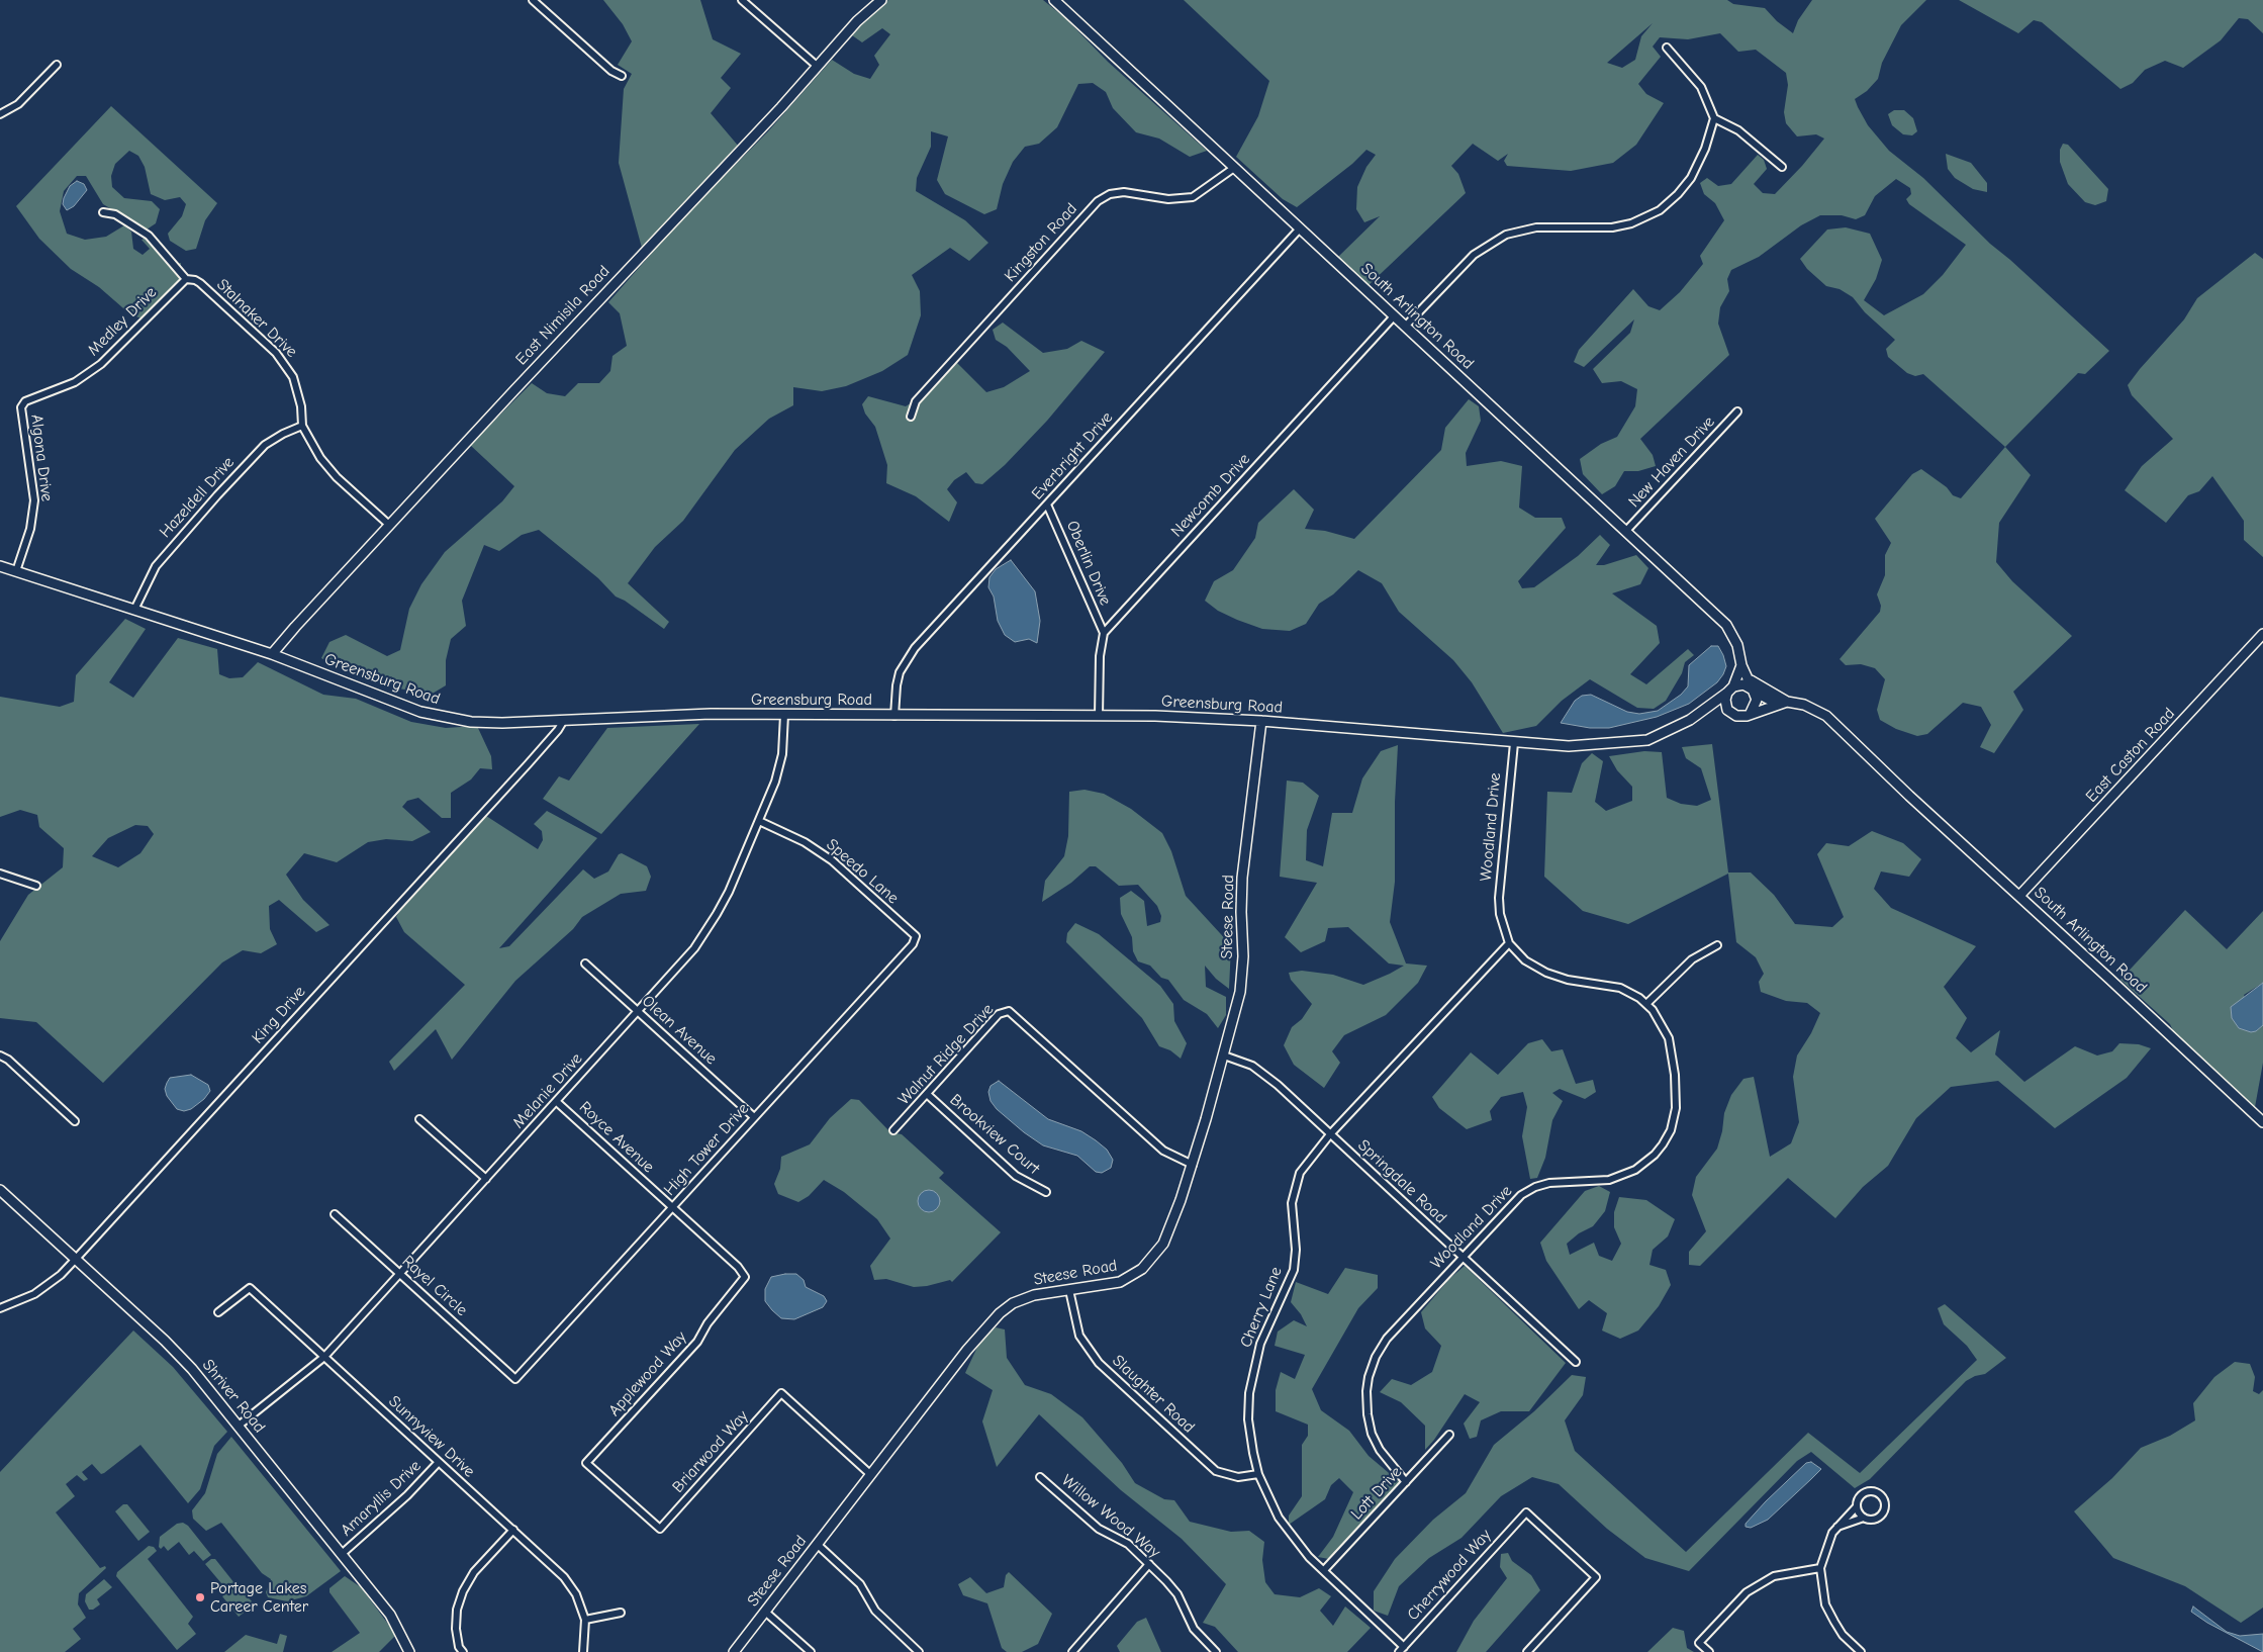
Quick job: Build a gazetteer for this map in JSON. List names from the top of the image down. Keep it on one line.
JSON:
{"streets":{"street":["Kingston Road","East Nimisila Road","South Arlington Road","Stalnaker Drive","Medley Drive","Everbright Drive","Algona Drive","New Haven Drive","Newcomb Drive","Hazeldell Drive","Oberlin Drive","Greensburg Road","East Caston Road","Woodland Drive","Speedo Lane","Steese Road","King Drive","Olean Avenue","Walnut Ridge Drive","Melanie Drive","Brookview Court","Royce Avenue","High Tower Drive","Springdale Road","Rayel Circle","Cherry Lane","Applewood Way","Slaughter Road","Shriver Road","Sunnyview Drive","Briarwood Way","Lott Drive","Amaryllis Drive","Willow Wood Way","Cherrywood Way"]},"crossings":[["Kingston Road","South Arlington Road"],["East Nimisila Road","Stalnaker Drive"],["East Nimisila Road","Greensburg Road"],["South Arlington Road","Everbright Drive"],["South Arlington Road","New Haven Drive"],["South Arlington Road","Newcomb Drive"],["South Arlington Road","East Caston Road"],["Stalnaker Drive","Medley Drive"],["Stalnaker Drive","Hazeldell Drive"],["Medley Drive","Algona Drive"],["Everbright Drive","Oberlin Drive"],["Everbright Drive","Greensburg Road"],["Algona Drive","Greensburg Road"],["Newcomb Drive","Oberlin Drive"],["Hazeldell Drive","Greensburg Road"],["Greensburg Road","Woodland Drive"],["Greensburg Road","Steese Road"],["Greensburg Road","King Drive"],["Greensburg Road","Melanie Drive"],["Woodland Drive","Springdale Road"],["Woodland Drive","Cherry Lane"],["Woodland Drive","Lott Drive"],["Speedo Lane","Melanie Drive"],["Speedo Lane","High Tower Drive"],["Steese Road","Walnut Ridge Drive"],["Steese Road","Springdale Road"],["Steese Road","Slaughter Road"],["Steese Road","Briarwood Way"],["King Drive","Shriver Road"],["Olean Avenue","Melanie Drive"],["Olean Avenue","High Tower Drive"],["Walnut Ridge Drive","Brookview Court"],["Melanie Drive","Royce Avenue"],["Melanie Drive","Rayel Circle"],["Melanie Drive","Shriver Road"],["Melanie Drive","Sunnyview Drive"],["Royce Avenue","High Tower Drive"],["Royce Avenue","Applewood Way"],["High Tower Drive","Rayel Circle"],["Springdale Road","Cherry Lane"],["Cherry Lane","Slaughter Road"],["Cherry Lane","Lott Drive"],["Cherry Lane","Cherrywood Way"],["Applewood Way","Briarwood Way"],["Shriver Road","Amaryllis Drive"],["Sunnyview Drive","Amaryllis Drive"]],"places":["Portage Lakes Career Center"]}
